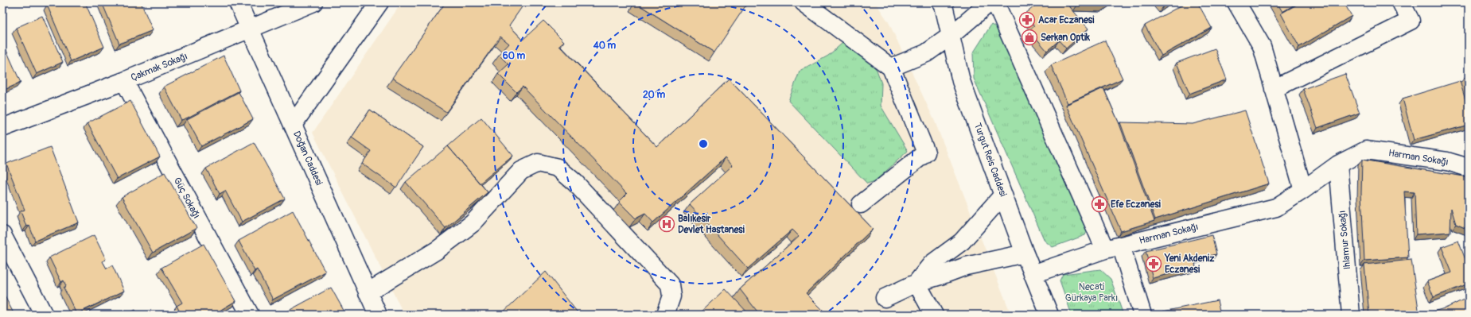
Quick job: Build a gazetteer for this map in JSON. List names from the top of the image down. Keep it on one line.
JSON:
{"streets":{"street":["Çakmak Sokağı","Harman Sokağı","Doğan Caddesi","Turgut Reis Caddesi","Güç Sokağı","Ihlamur Sokağı"]},"crossings":[["Çakmak Sokağı","Doğan Caddesi"],["Çakmak Sokağı","Güç Sokağı"],["Harman Sokağı","Turgut Reis Caddesi"],["Harman Sokağı","Ihlamur Sokağı"]],"parks":["Necati Gürkaya Parkı"],"places":{"pharmacy":["Acar Eczanesi","Efe Eczanesi","Yeni Akdeniz Eczanesi"],"shop":["Serkan Optik"],"hospital":["Balıkesir Devlet Hastanesi"]},"rings":["40 m","60 m","20 m"]}
